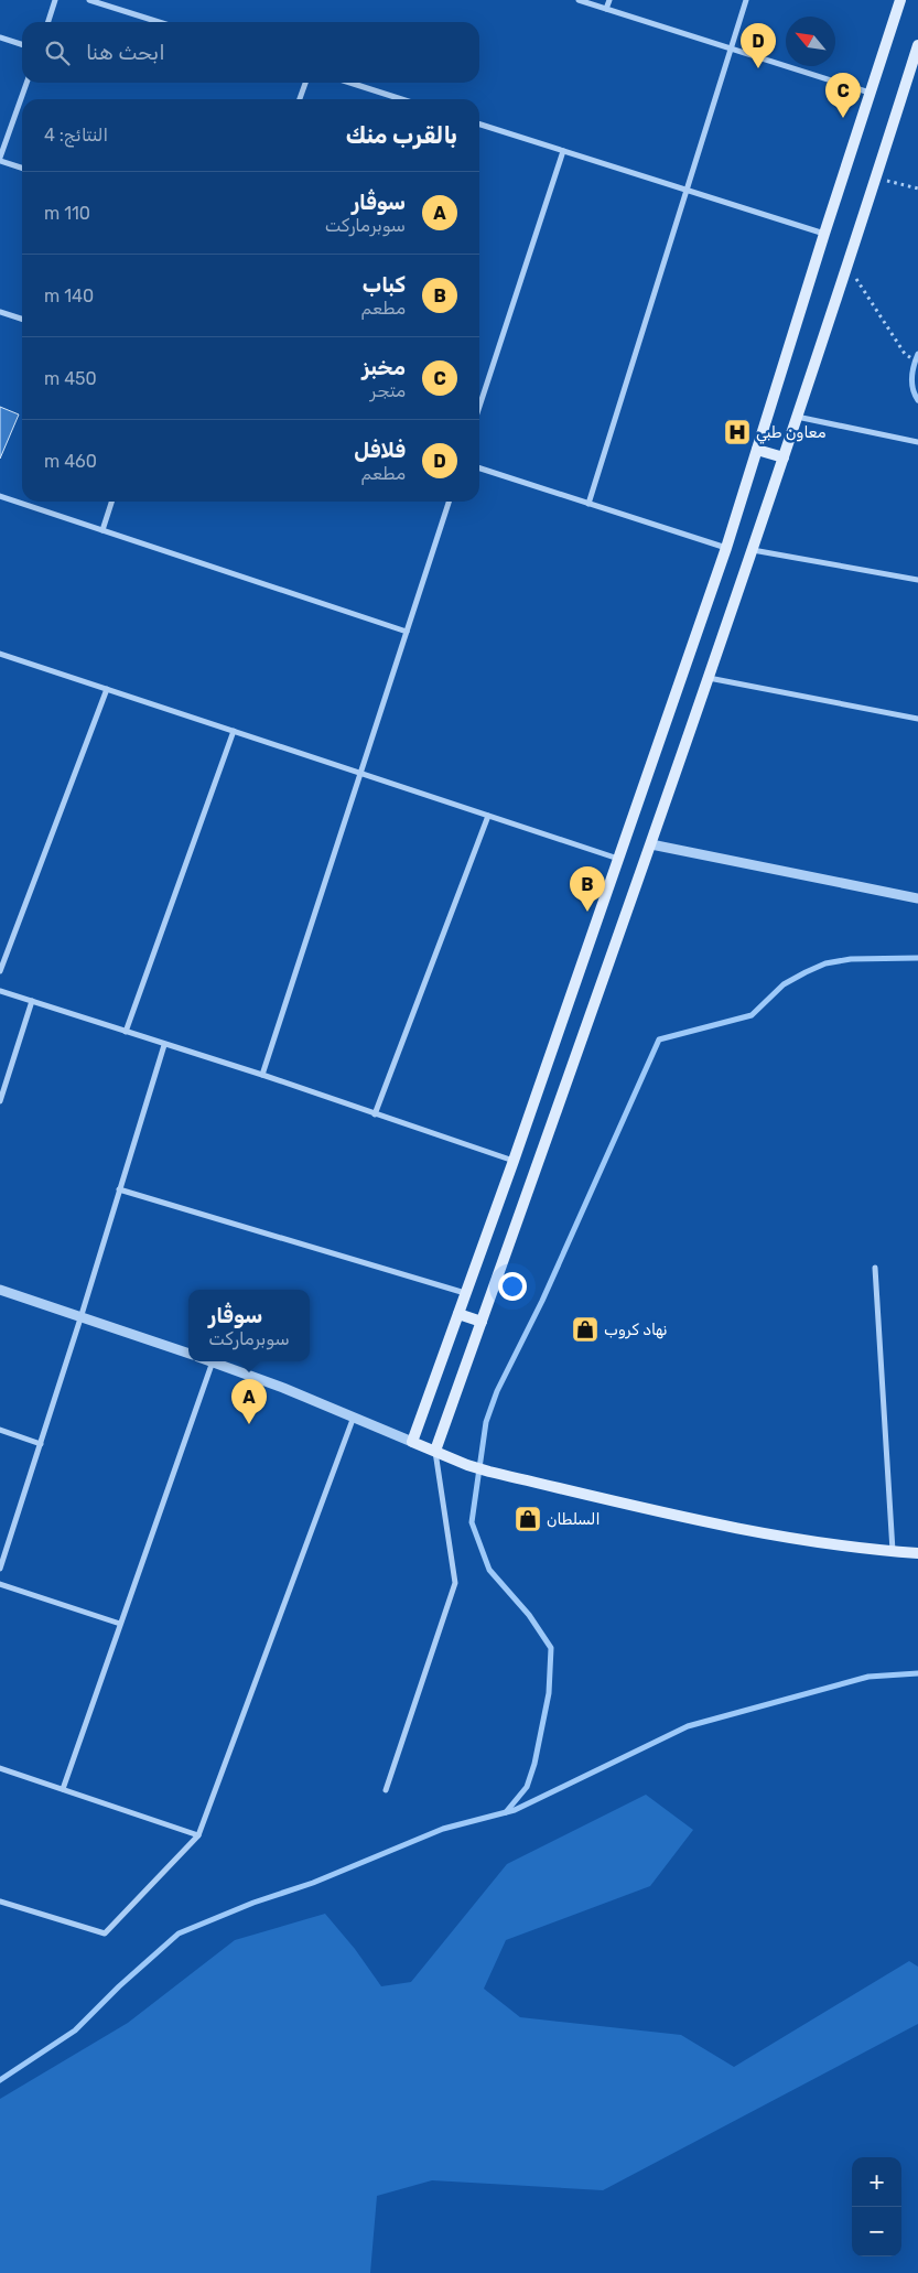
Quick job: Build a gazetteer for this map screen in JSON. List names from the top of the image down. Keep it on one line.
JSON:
{"places":{"hospital":["معاون طبي"],"shop":["نهاد كروب","السلطان"]},"north":"top left","page":{"search":"ابحث هنا","pins":["D","C","B","A"],"heading":["بالقرب منك","النتائج: 4"],"list":[{"mark":"A","name":"سوڤار","note":"سوبرماركت","value":"110 m"},{"mark":"B","name":"كباب","note":"مطعم","value":"140 m"},{"mark":"C","name":"مخبز","note":"متجر","value":"450 m"},{"mark":"D","name":"فلافل","note":"مطعم","value":"460 m"}],"popup":["سوڤار","سوبرماركت"],"map_buttons":["+","−"]}}
